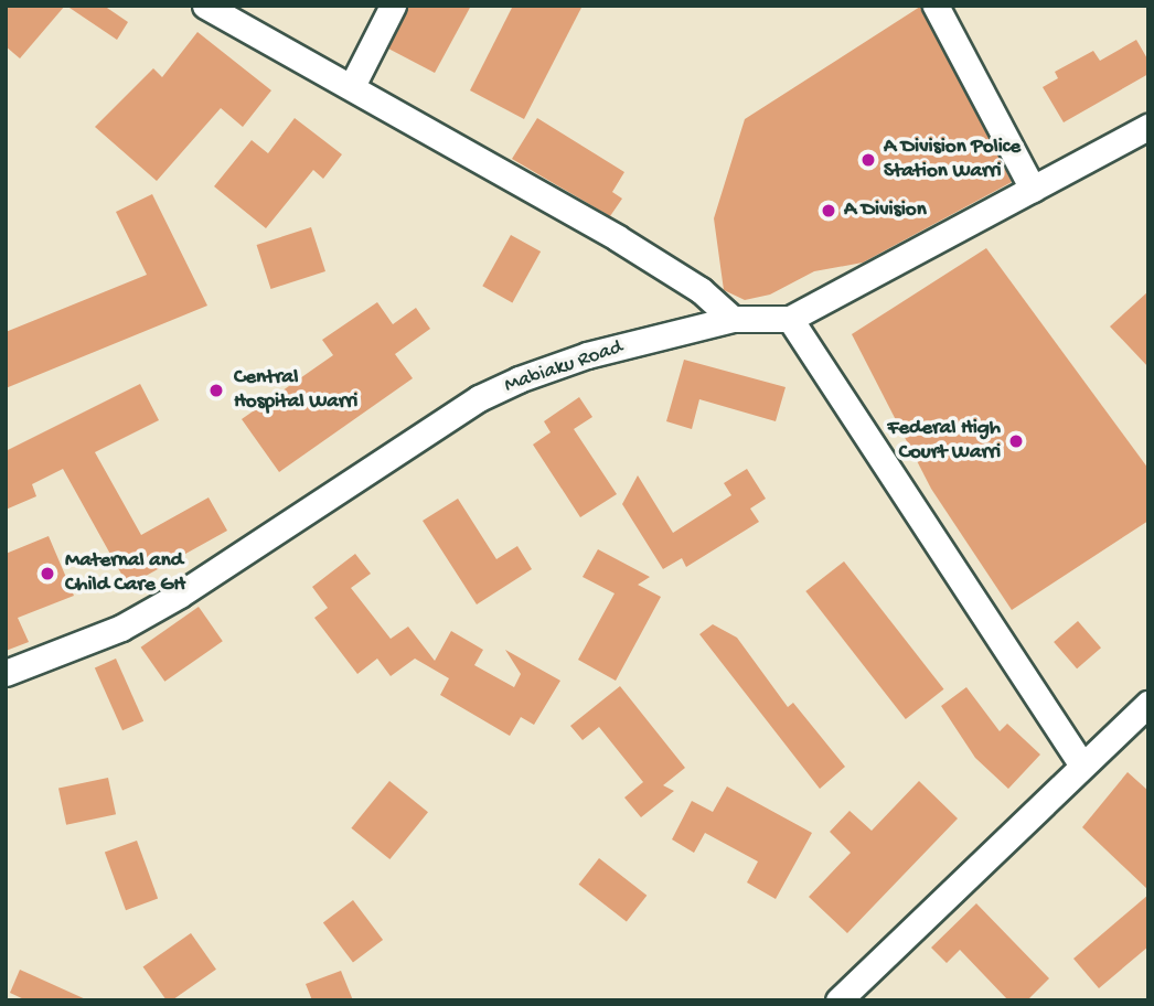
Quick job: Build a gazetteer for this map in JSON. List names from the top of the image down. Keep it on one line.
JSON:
{"streets":{"street":["Mabiaku Road"]},"places":["A Division Police Station Warri","A Division","Central Hospital Warri","Federal High Court Warri","Maternal and Child Care GH"]}
